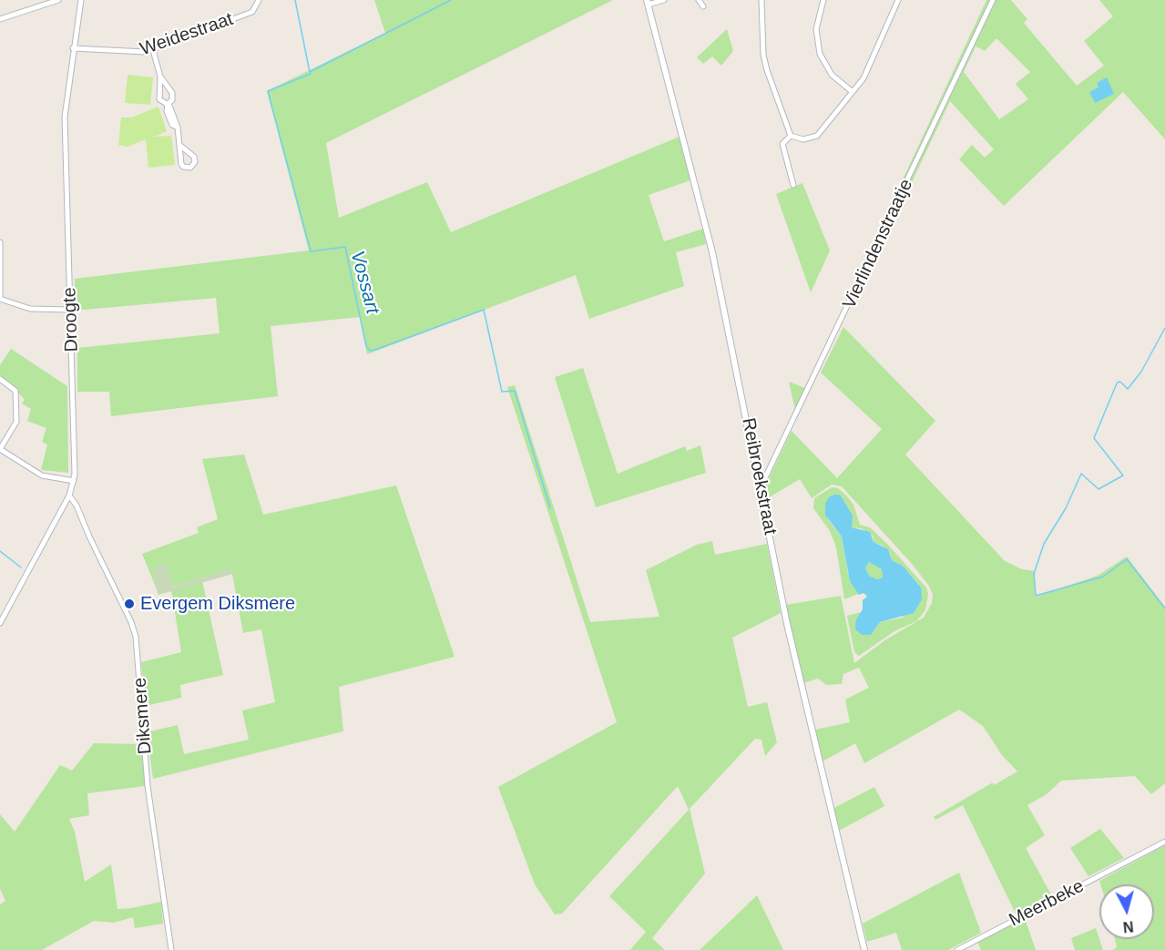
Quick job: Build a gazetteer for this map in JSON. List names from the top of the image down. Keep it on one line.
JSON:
{"streets":{"street":["Weidestraat","Vierlindenstraatje","Droogte","Reibroekstraat","Diksmere","Meerbeke"]},"crossings":[["Weidestraat","Droogte"],["Vierlindenstraatje","Reibroekstraat"],["Droogte","Diksmere"]],"water":["Vossart"],"places":["Evergem Diksmere"],"north":"bottom"}
